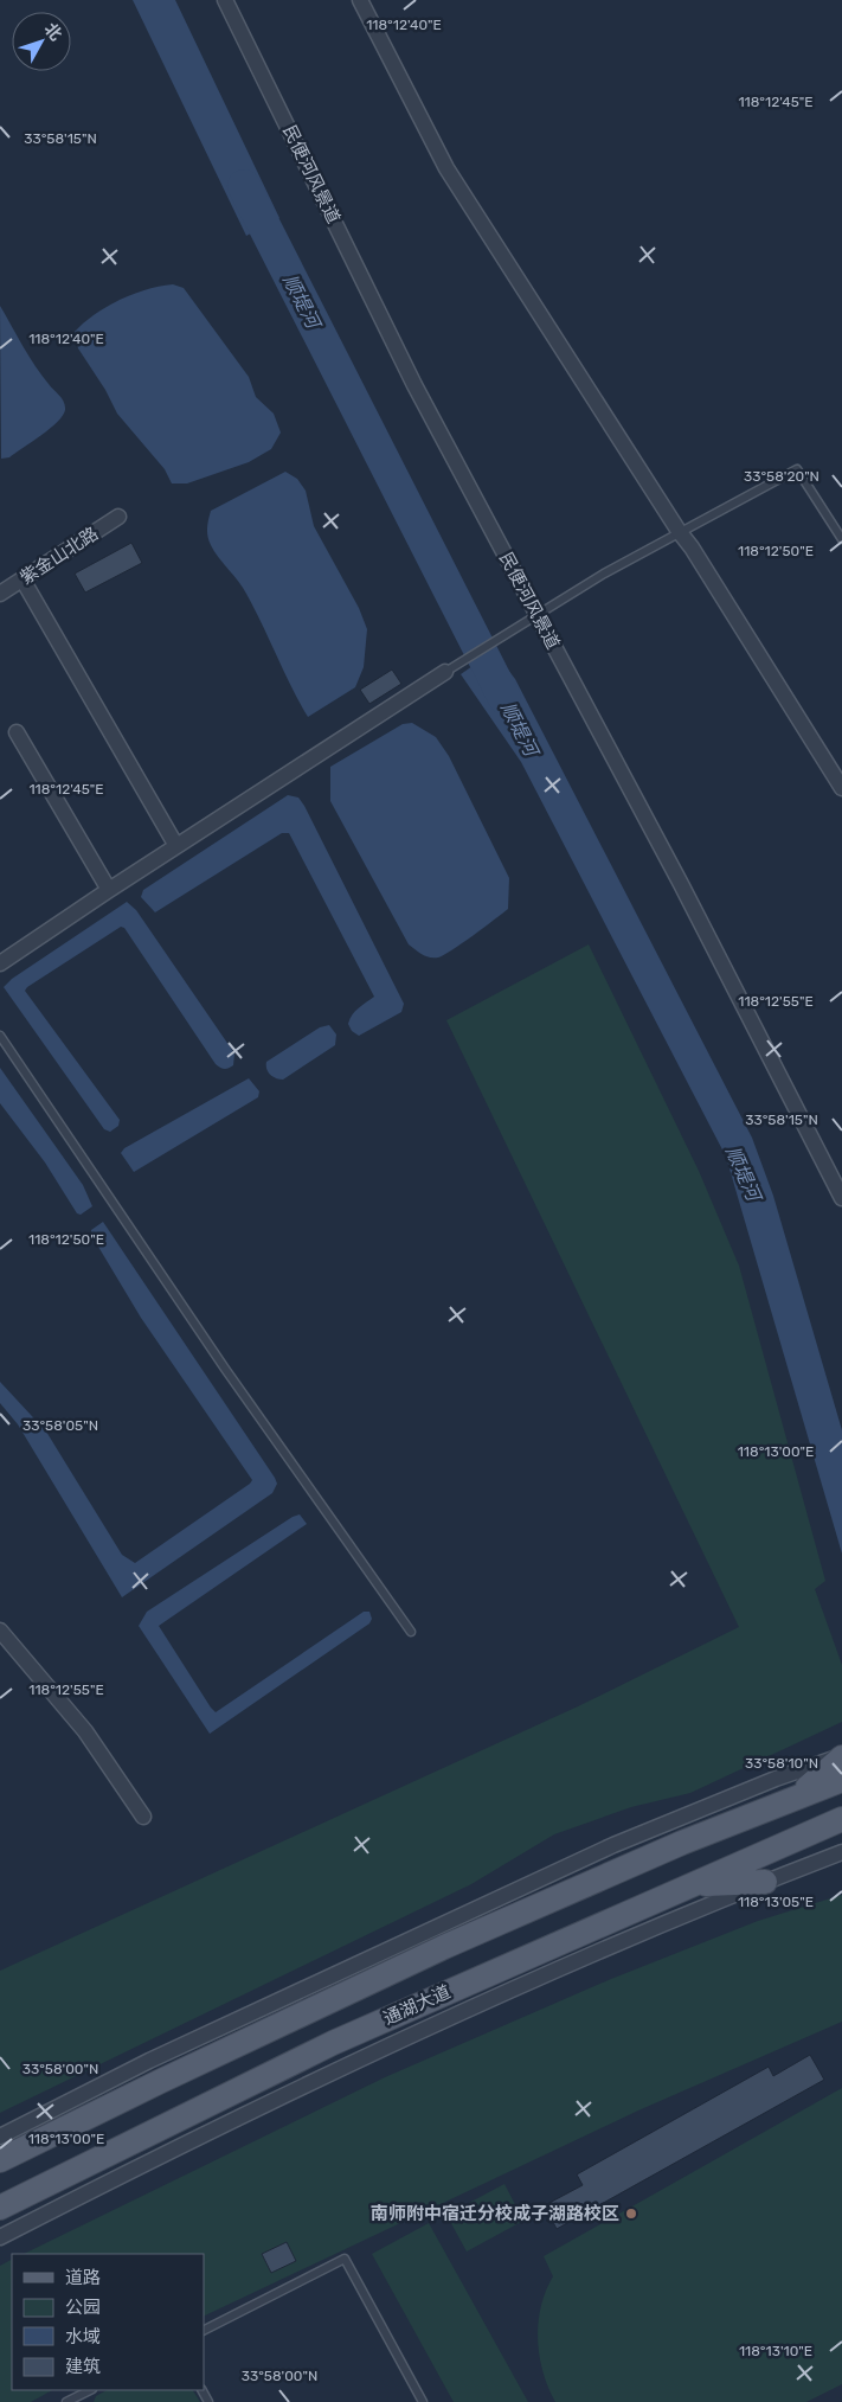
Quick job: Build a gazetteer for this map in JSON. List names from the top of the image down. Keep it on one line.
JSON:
{"streets":{"main road":["通湖大道"],"street":["民便河风景道","紫金山北路"]},"water":["顺堤河"],"places":["南师附中宿迁分校成子湖路校区"],"legend":["道路","公园","水域","建筑"],"north":"top right","coordinates":["118°12'40\"E","118°12'45\"E","33°58'15\"N","33°58'20\"N","118°12'50\"E","118°12'55\"E","33°58'05\"N","118°13'00\"E","33°58'10\"N","118°13'05\"E","33°58'00\"N","118°13'10\"E"]}
